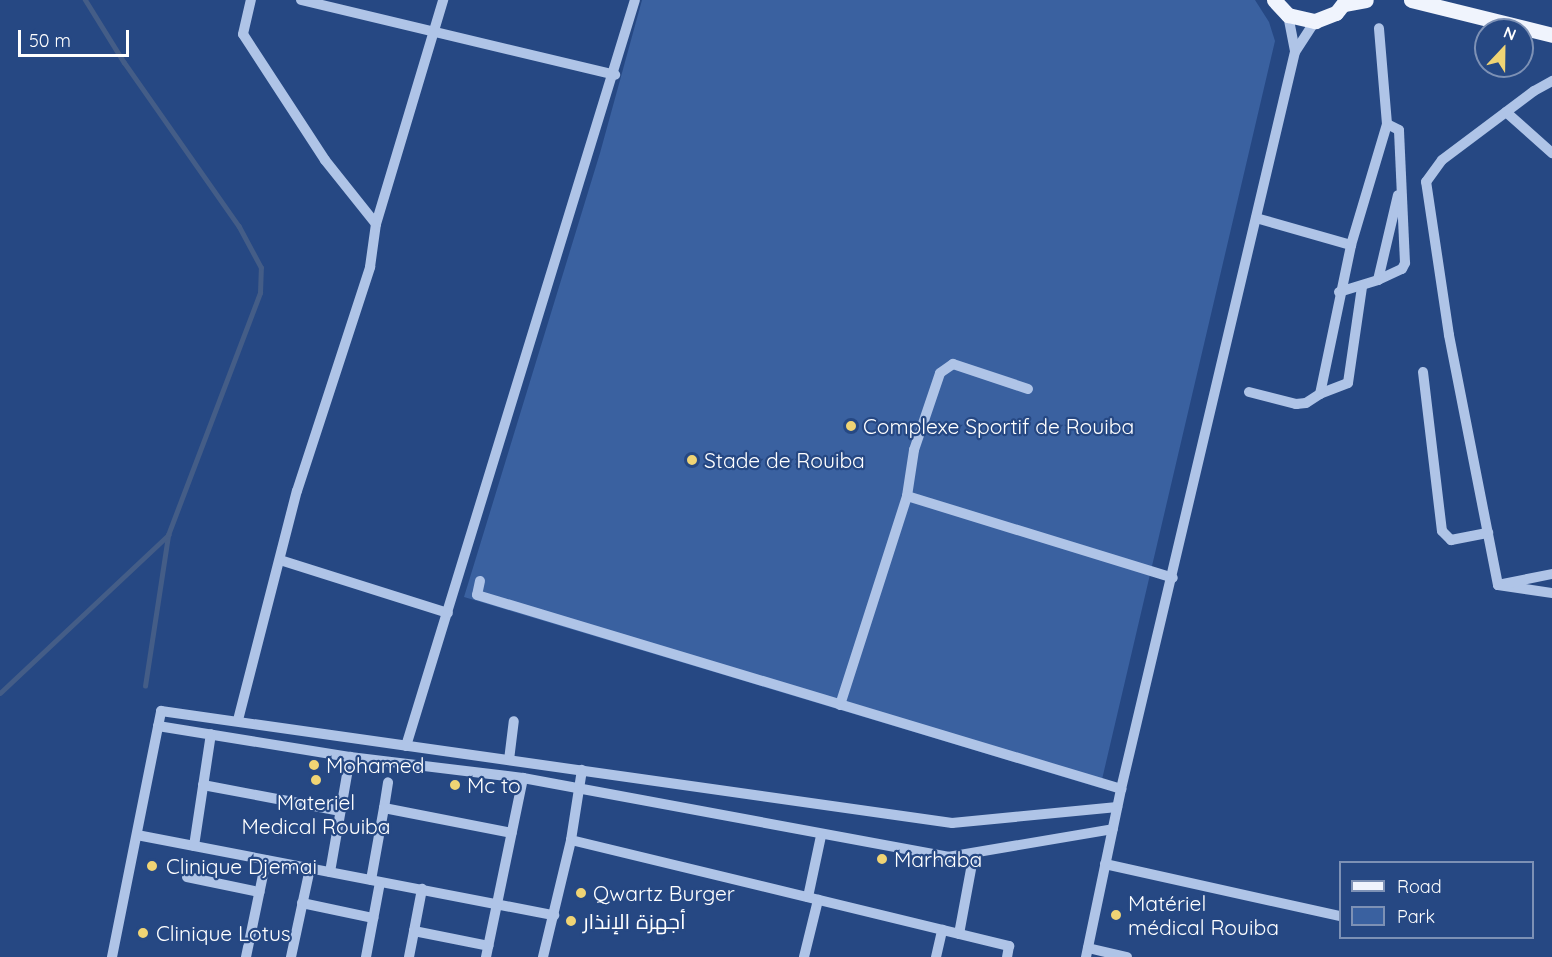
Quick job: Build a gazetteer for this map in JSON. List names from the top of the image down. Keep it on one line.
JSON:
{"places":["Complexe Sportif de Rouiba","Stade de Rouiba","Mohamed","Materiel Medical Rouiba","Mc to","Marhaba","Clinique Djemai","Qwartz Burger","Matériel médical Rouiba","أجهزة الإنذار","Clinique Lotus"],"legend":["Road","Park"],"scale_bar":"50 m","north":"top"}
